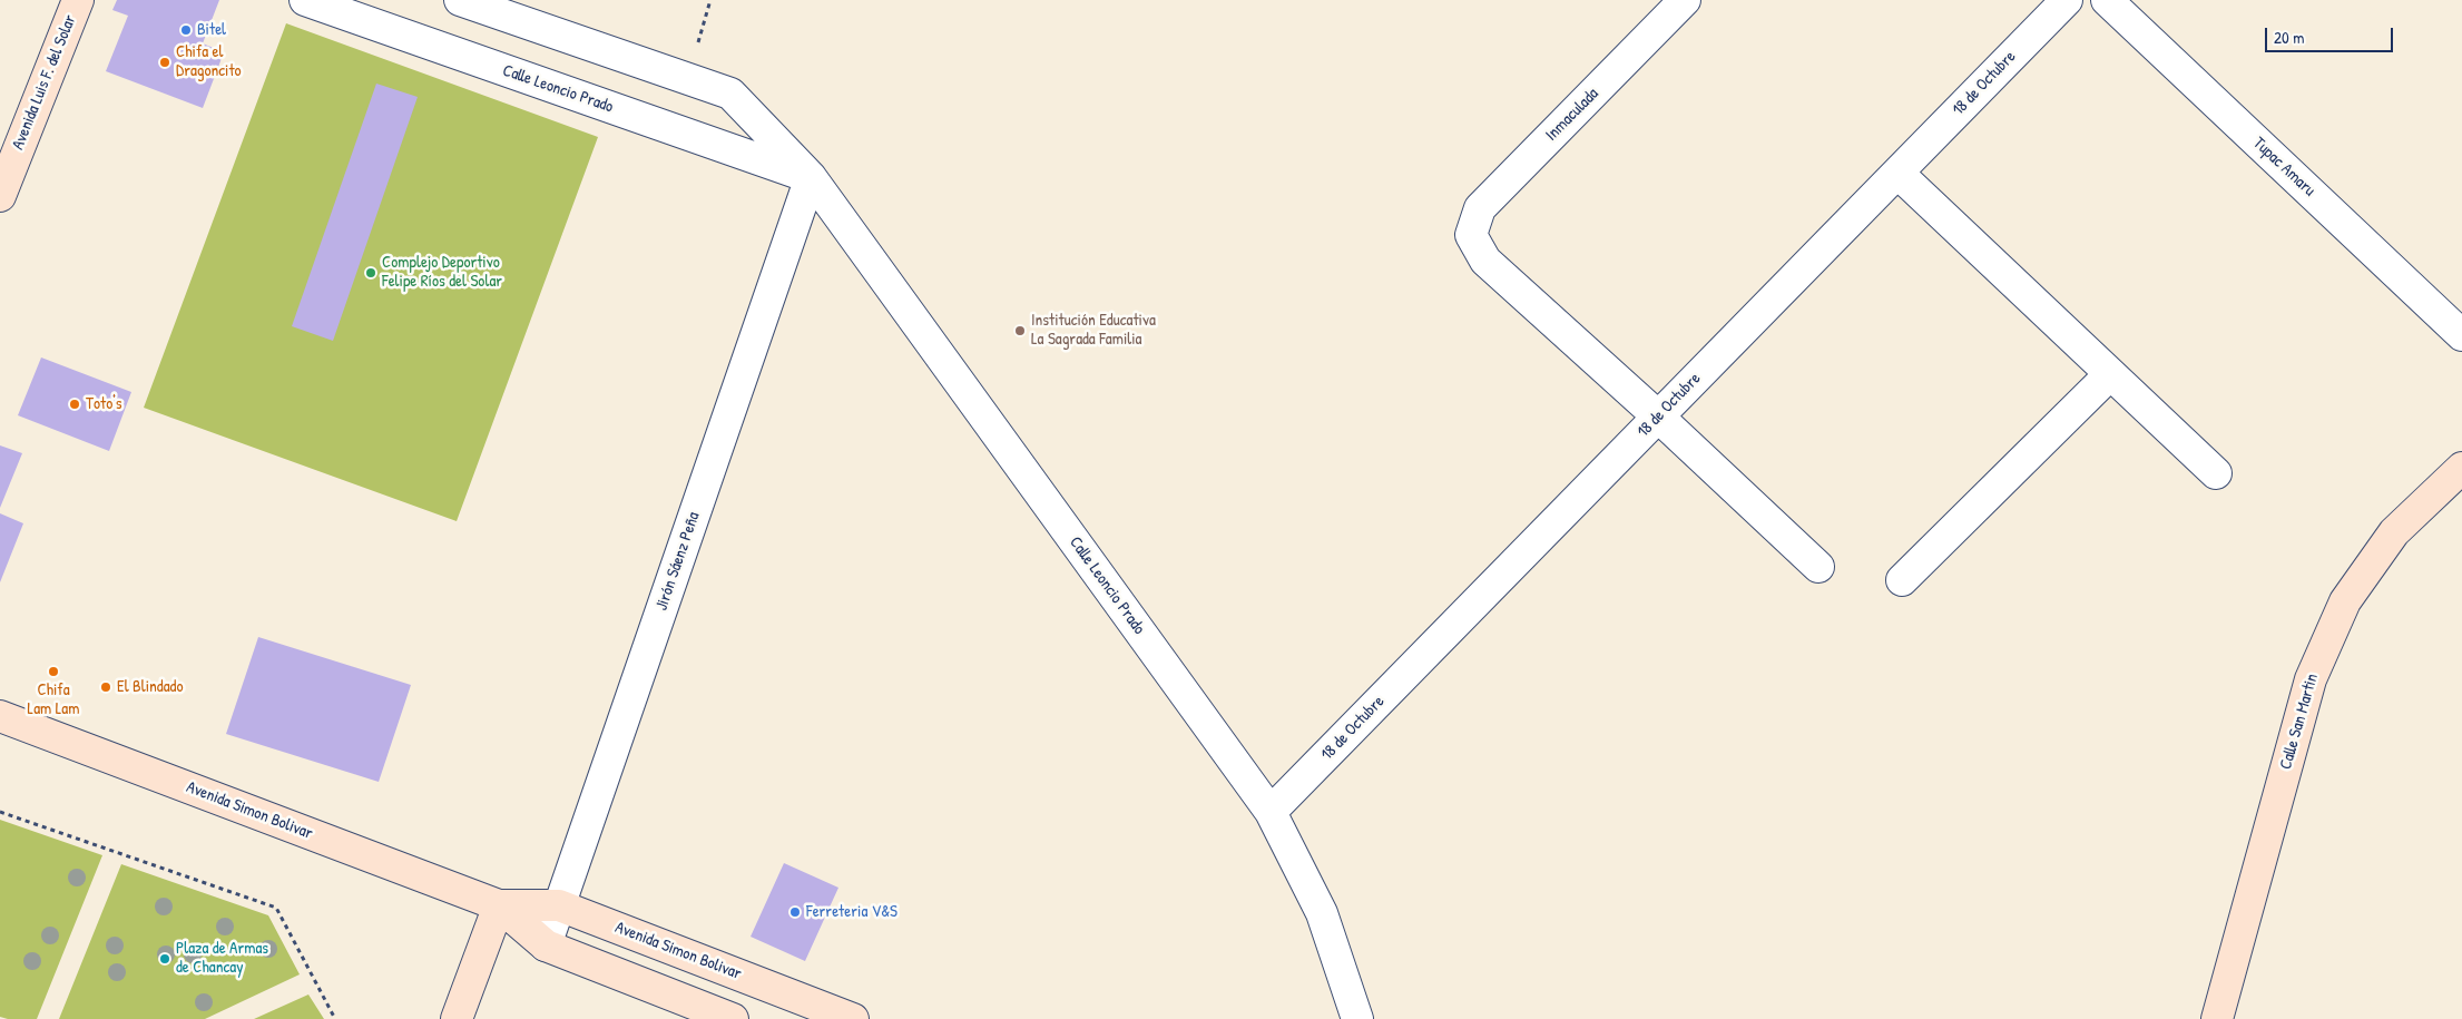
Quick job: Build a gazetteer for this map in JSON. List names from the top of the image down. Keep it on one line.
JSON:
{"streets":{"street":["Avenida Luis F. del Solar","18 de Octubre","Calle Leoncio Prado","Inmaculada","Tupac Amaru","Jirón Sáenz Peña","Calle San Martin","Avenida Simon Bolivar"]},"crossings":[["18 de Octubre","Calle Leoncio Prado"],["18 de Octubre","Inmaculada"],["Calle Leoncio Prado","Jirón Sáenz Peña"],["Jirón Sáenz Peña","Avenida Simon Bolivar"]],"places":["Bitel","Chifa el Dragoncito","Complejo Deportivo Felipe Ríos del Solar","Institución Educativa La Sagrada Familia","Toto's","Chifa Lam Lam","El Blindado","Ferreteria V&S","Plaza de Armas de Chancay"],"scale_bar":"20 m"}
